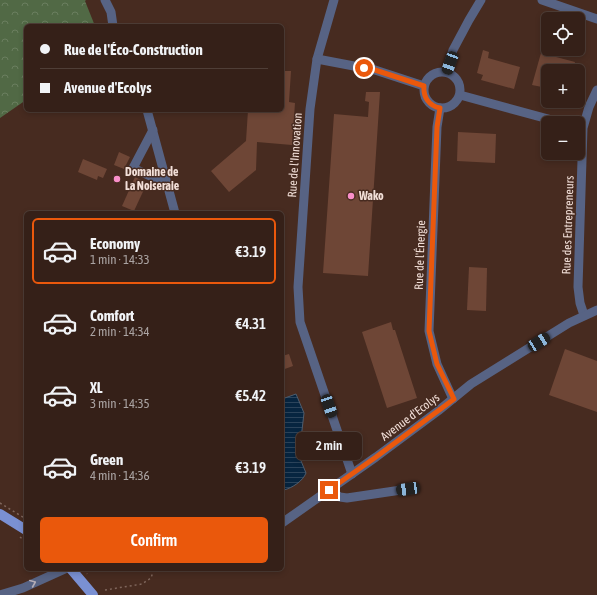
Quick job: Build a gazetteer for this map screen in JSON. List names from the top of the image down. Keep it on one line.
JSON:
{"streets":{"street":["Rue de l'Innovation","Rue des Entrepreneurs","Rue de l'Énergie","Avenue d'Ecolys"]},"crossings":[["Rue de l'Innovation","Avenue d'Ecolys"],["Rue des Entrepreneurs","Avenue d'Ecolys"],["Rue de l'Énergie","Avenue d'Ecolys"]],"places":["Domaine de La Noiseraie","Wako"],"page":{"map_buttons":["+","−"],"banner":["Rue de l'Éco-Construction","Avenue d'Ecolys"],"list":[{"name":"Economy","note":"1 min · 14:33","value":"€3.19"},{"name":"Comfort","note":"2 min · 14:34","value":"€4.31"},{"name":"XL","note":"3 min · 14:35","value":"€5.42"},{"name":"Green","note":"4 min · 14:36","value":"€3.19"}],"bubble":"2 min","buttons":"Confirm"}}
